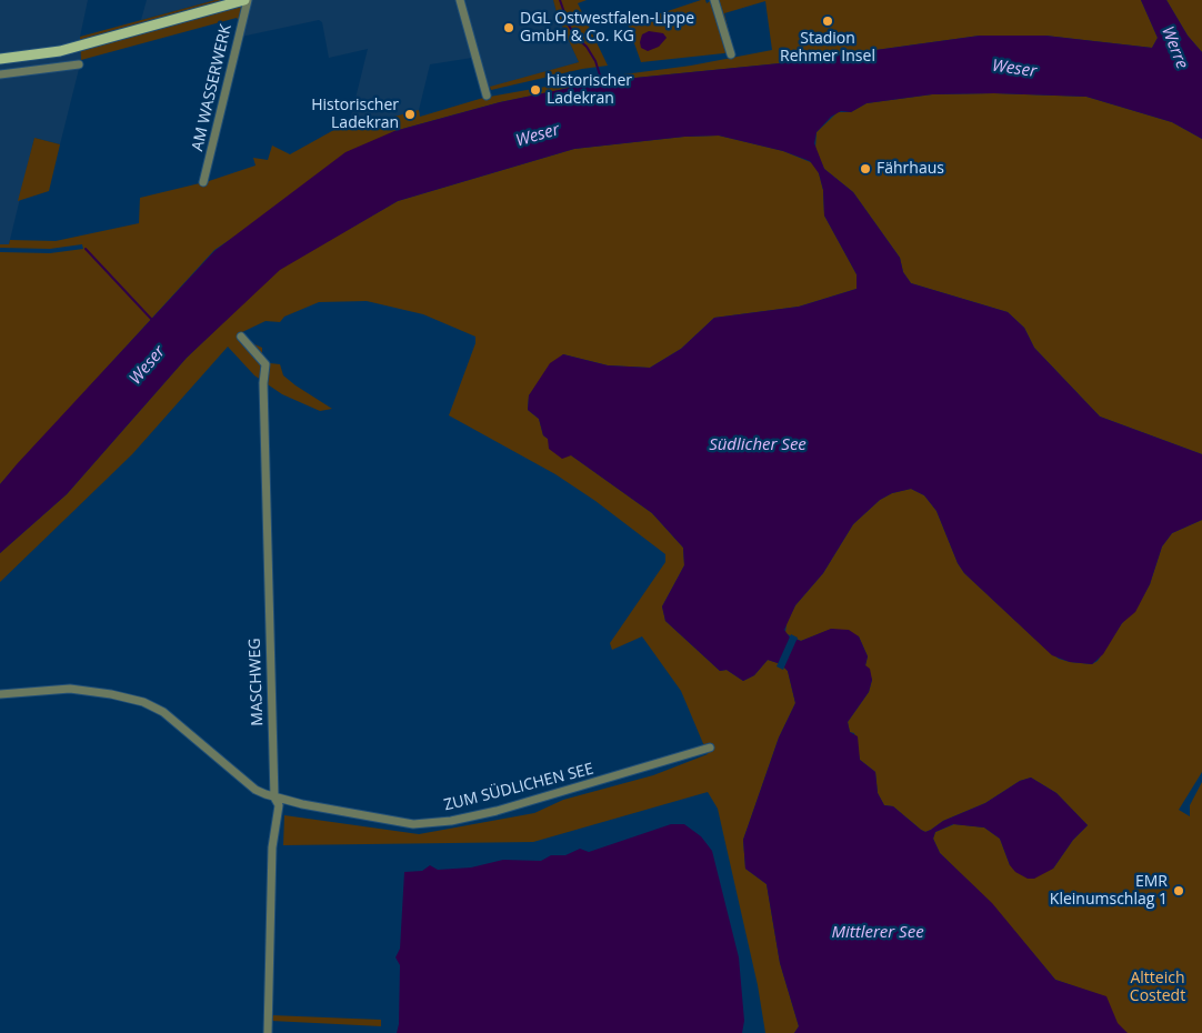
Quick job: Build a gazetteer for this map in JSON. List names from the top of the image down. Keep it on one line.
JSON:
{"streets":{"street":["AM WASSERWERK","MASCHWEG","ZUM SÜDLICHEN SEE"]},"crossings":[["MASCHWEG","ZUM SÜDLICHEN SEE"]],"water":["Werre","Weser","Südlicher See","Mittlerer See"],"parks":["Altteich Costedt"],"places":["Stadion Rehmer Insel","DGL Ostwestfalen-Lippe GmbH & Co. KG","historischer Ladekran","Historischer Ladekran","Fährhaus","EMR Kleinumschlag 1"]}
